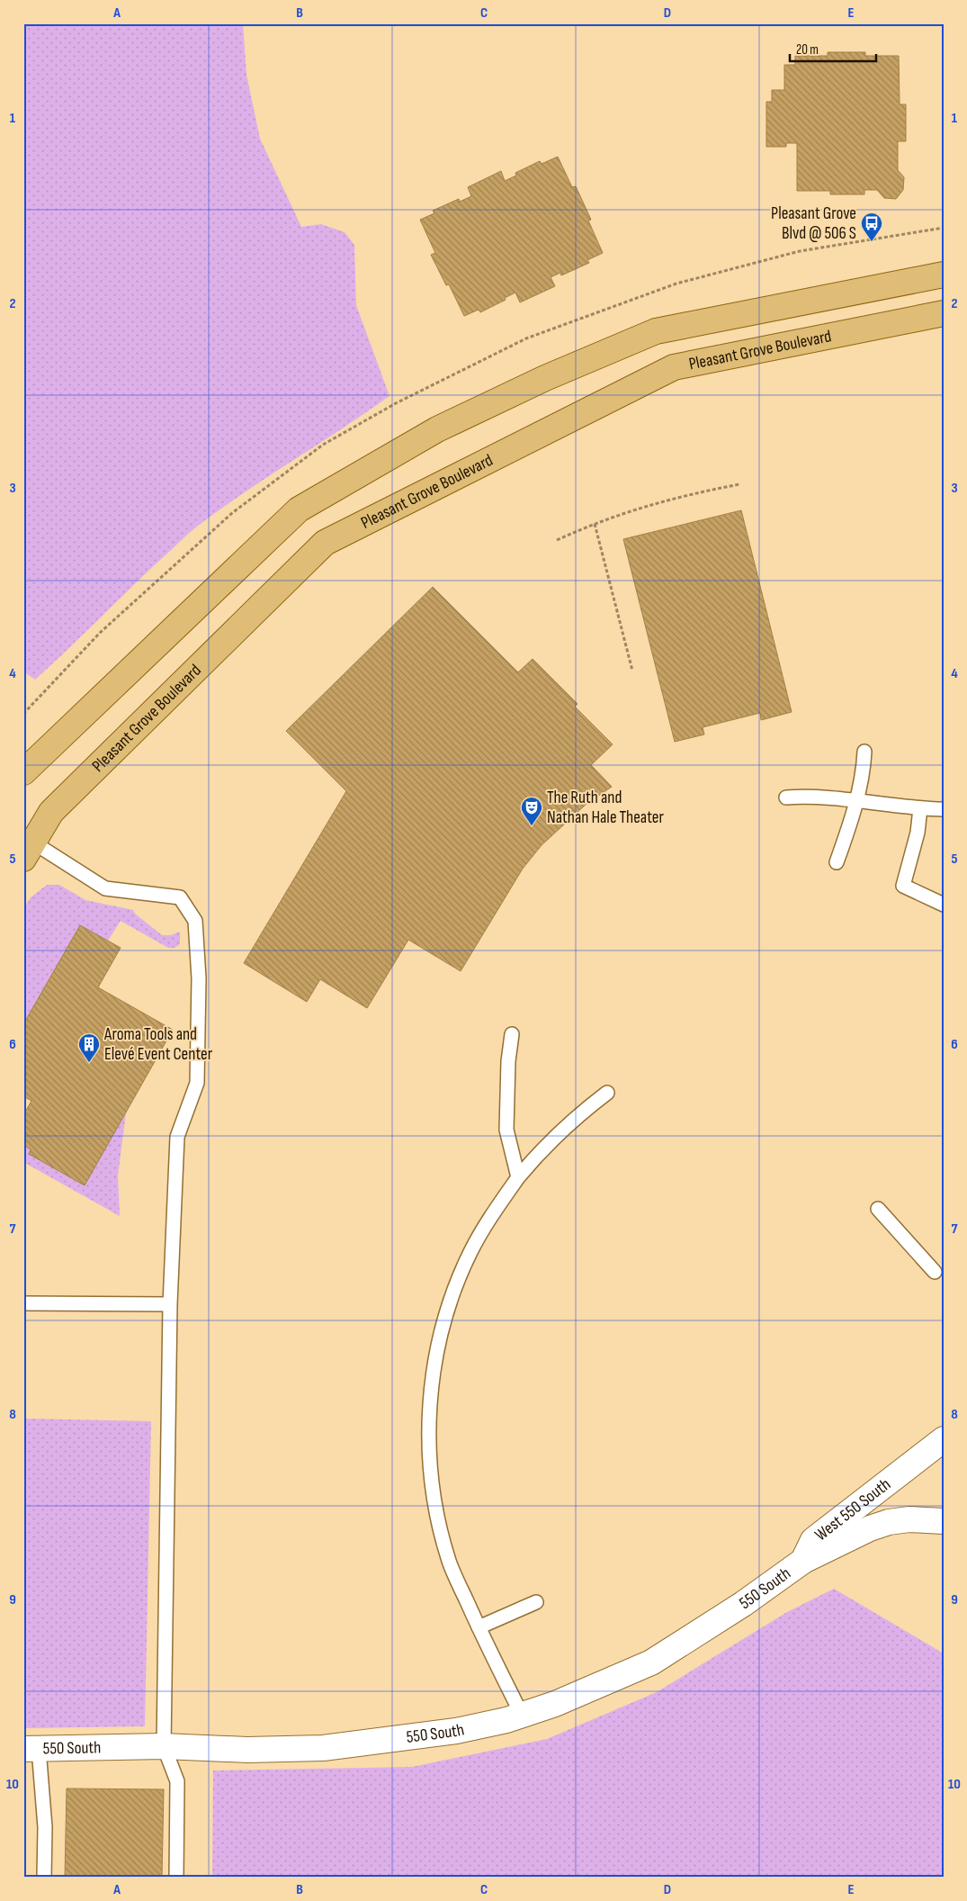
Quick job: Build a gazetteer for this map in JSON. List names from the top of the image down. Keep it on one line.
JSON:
{"streets":{"main road":["Pleasant Grove Boulevard"],"street":["West 550 South","550 South"]},"crossings":[["West 550 South","550 South"]],"places":{"bus stop":["Pleasant Grove Blvd @ 506 S"],"theatre":["The Ruth and Nathan Hale Theater"],"building":["Aroma Tools and Elevé Event Center"]},"scale_bar":"20 m","grid":{"columns":["A","B","C","D","E"],"rows":["1","2","3","4","5","6","7","8","9","10"]}}
